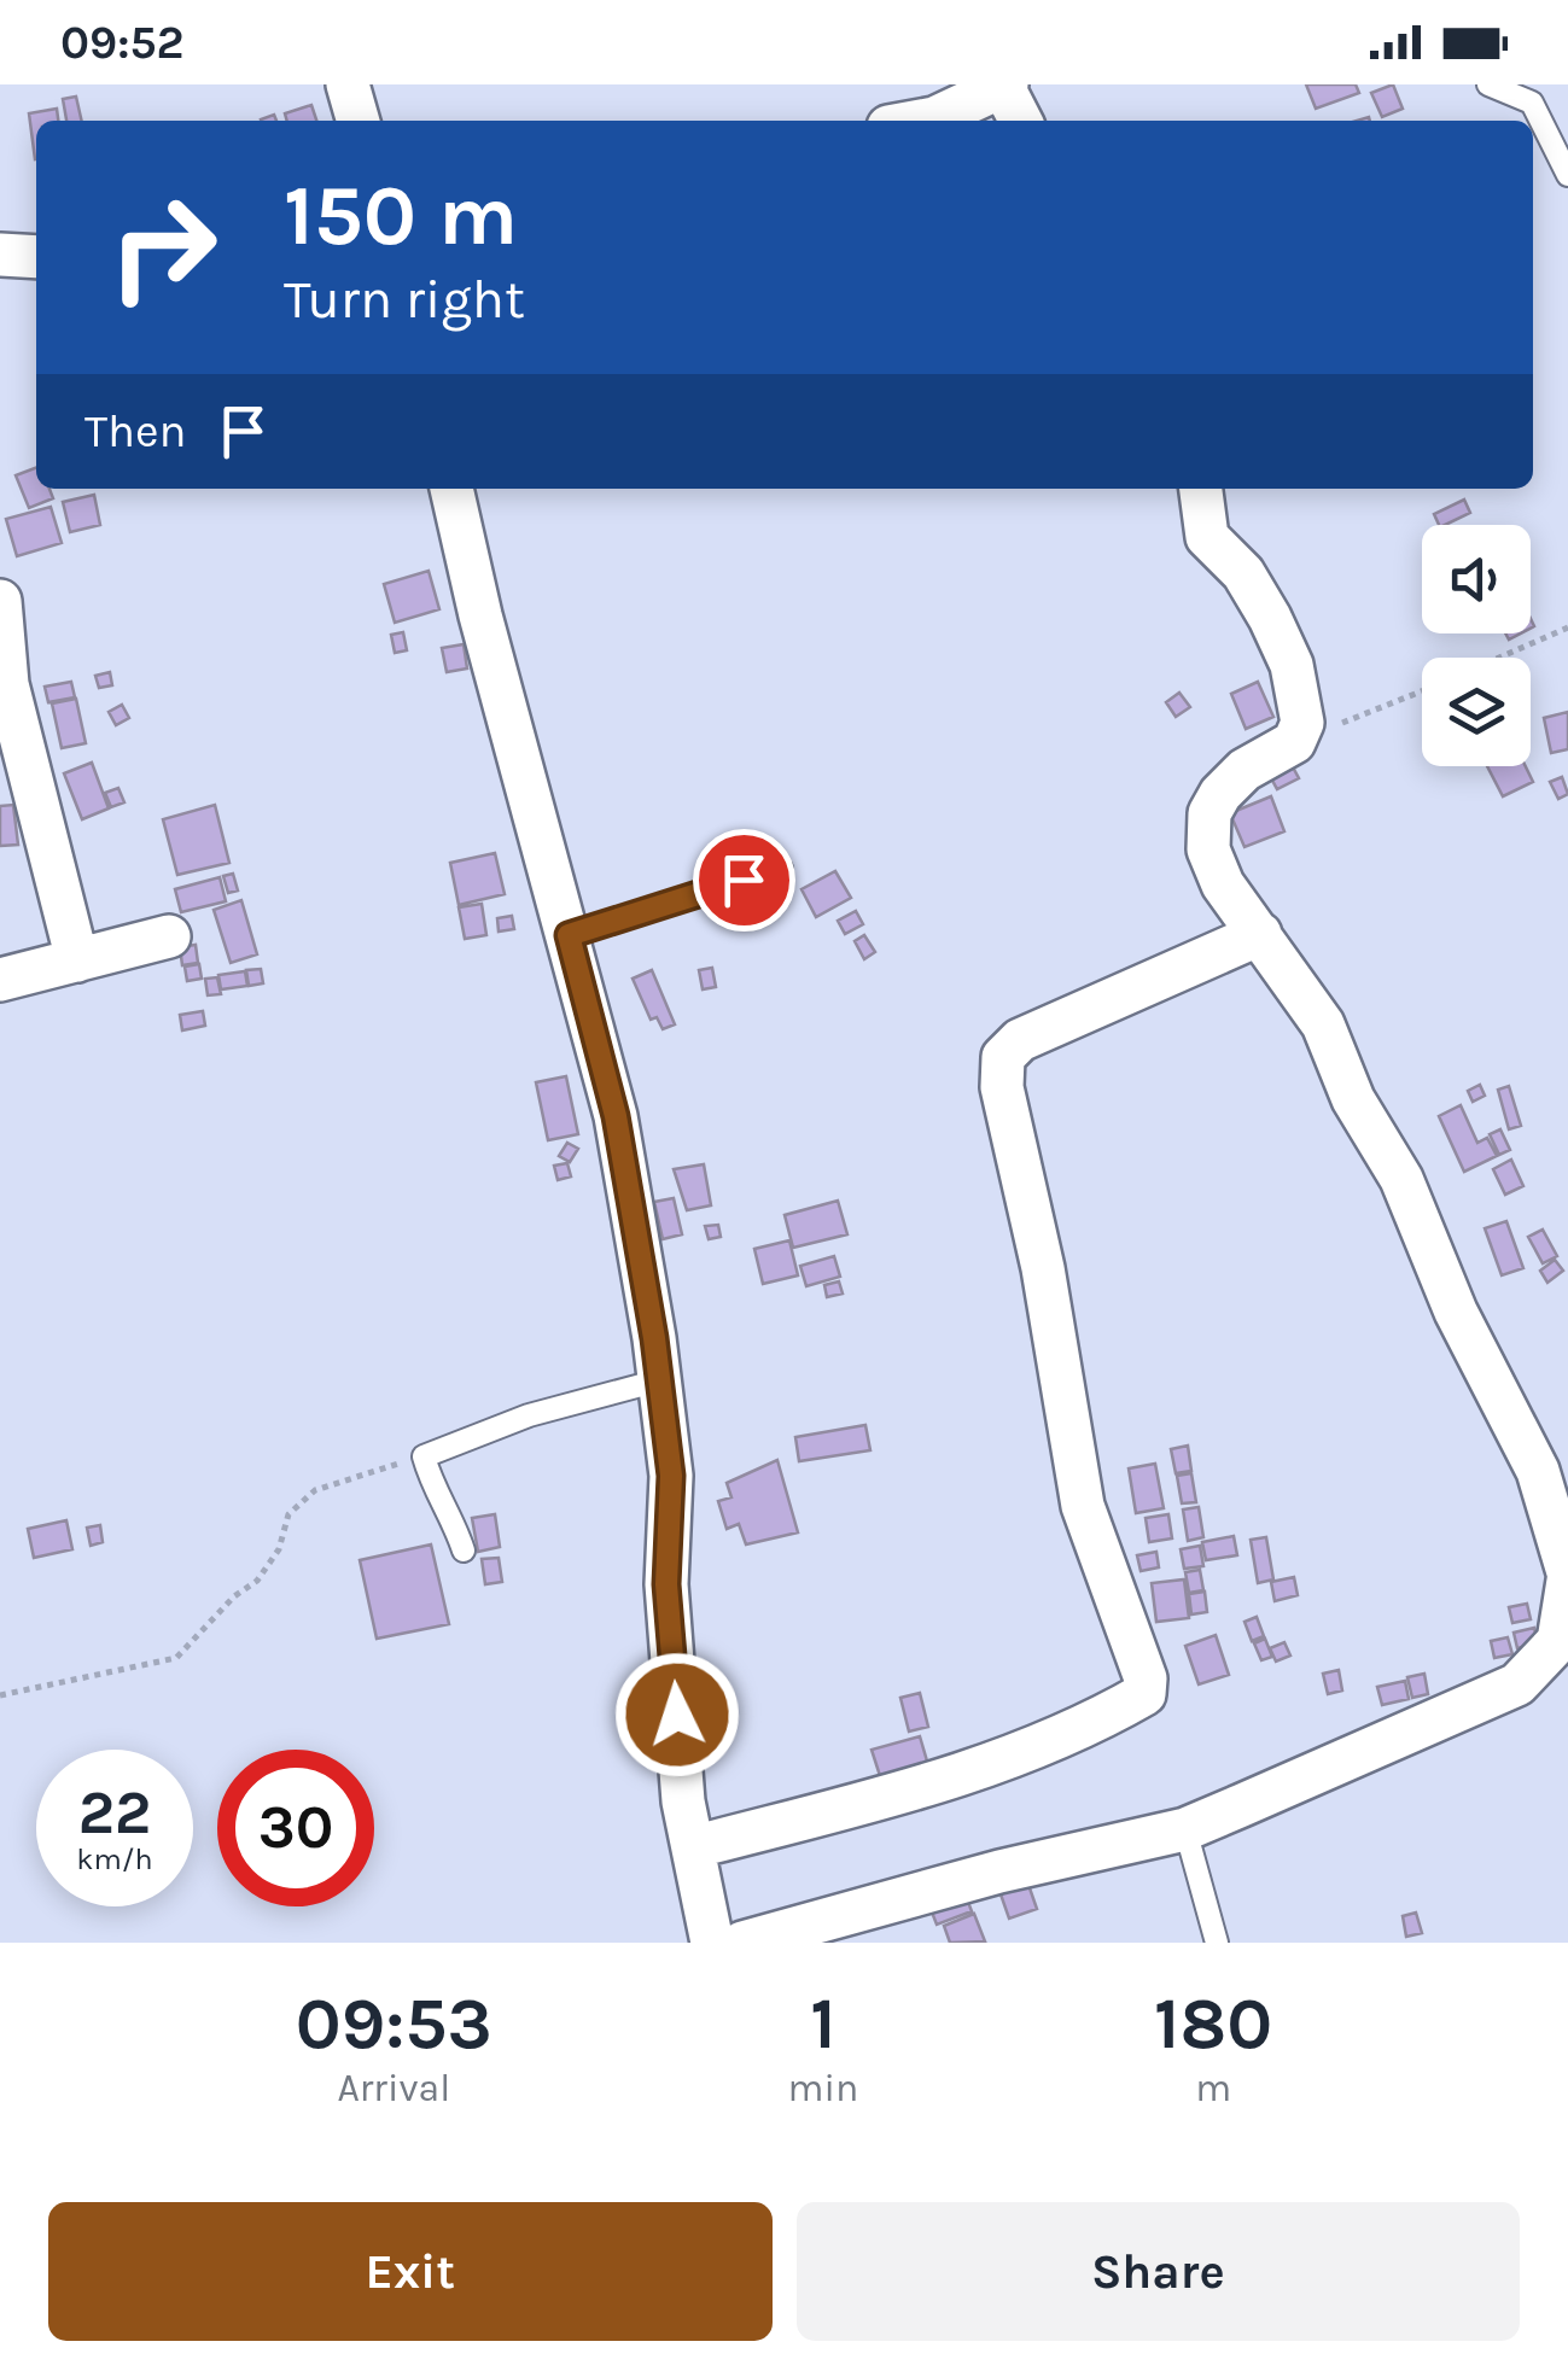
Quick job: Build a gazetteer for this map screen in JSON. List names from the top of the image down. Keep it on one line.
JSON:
{"page":{"status":"09:52","turn":["150 m","Turn right"],"then":"Then","speed":"22 km/h","limit":"30","eta":["09:53","Arrival","1","min","180","m"],"buttons":["Exit","Share"]}}
